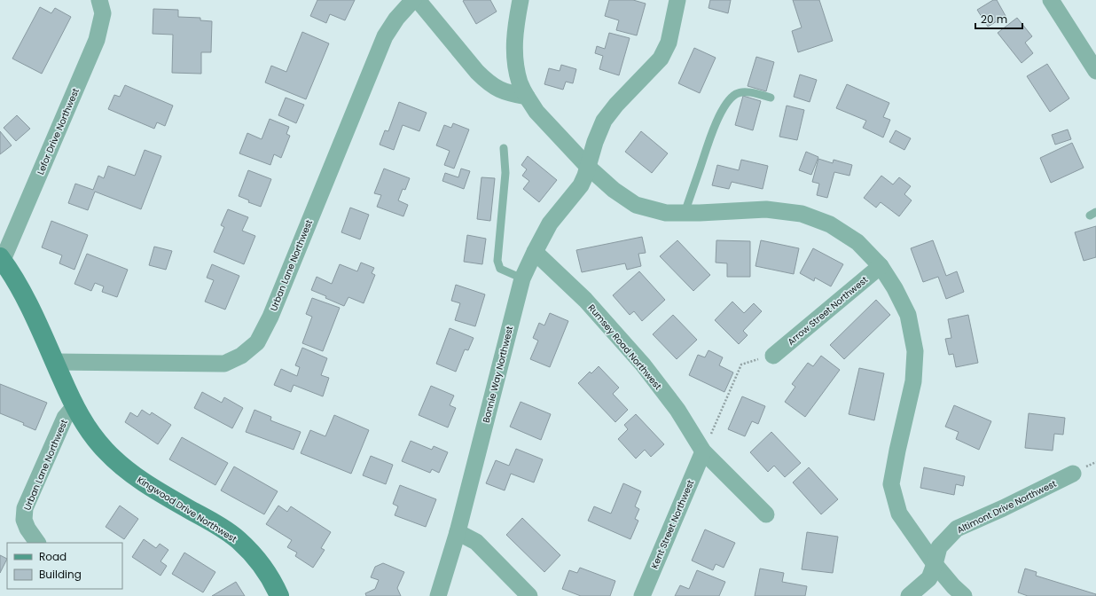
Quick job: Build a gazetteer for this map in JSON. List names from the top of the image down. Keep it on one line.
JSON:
{"streets":{"street":["Lefor Drive Northwest","Urban Lane Northwest","Arrow Street Northwest","Rumsey Road Northwest","Bonnie Way Northwest","Altimont Drive Northwest","Kingwood Drive Northwest","Kent Street Northwest"]},"crossings":[["Lefor Drive Northwest","Kingwood Drive Northwest"],["Urban Lane Northwest","Kingwood Drive Northwest"],["Rumsey Road Northwest","Bonnie Way Northwest"],["Rumsey Road Northwest","Kent Street Northwest"]],"legend":["Road","Building"],"scale_bar":"20 m"}
